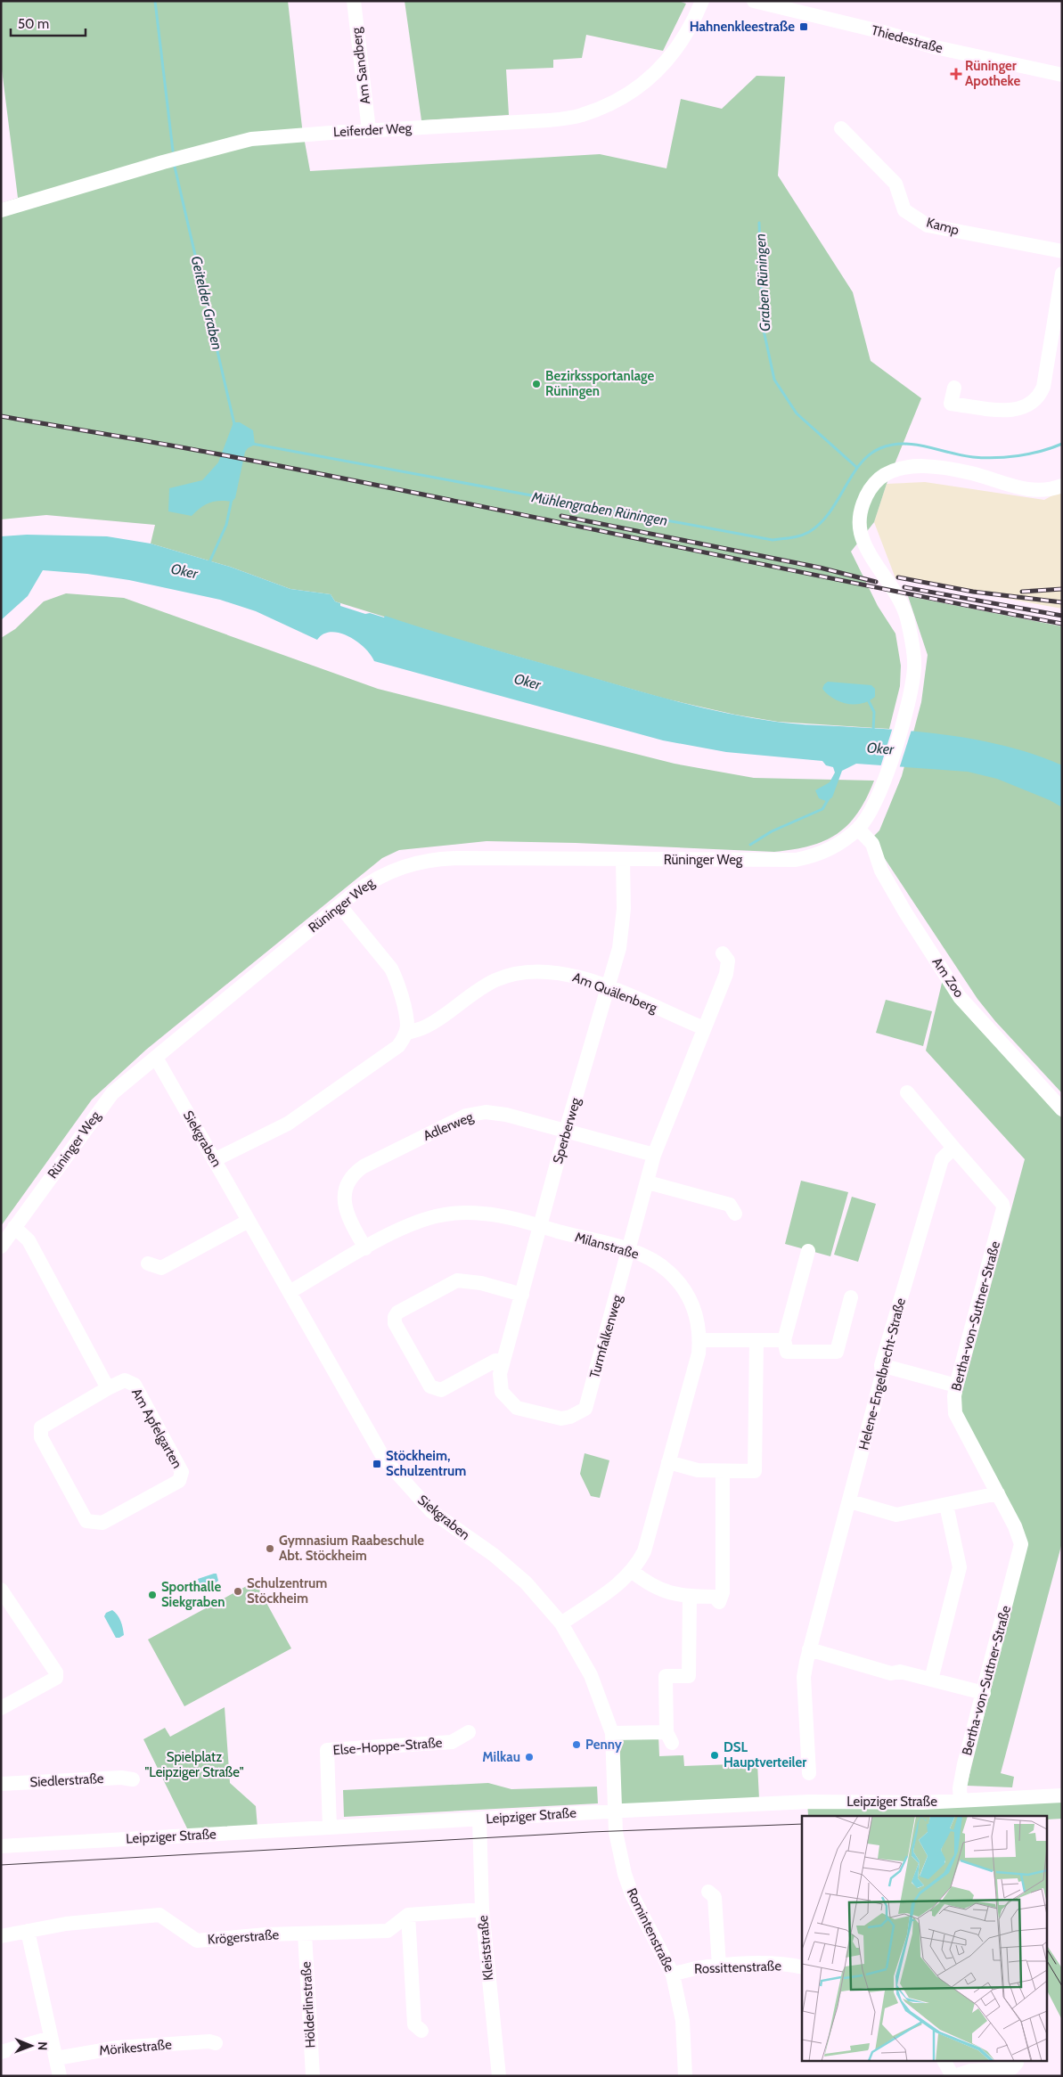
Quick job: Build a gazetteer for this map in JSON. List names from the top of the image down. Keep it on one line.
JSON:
{"streets":{"street":["Thiedestraße","Am Sandberg","Leiferder Weg","Kamp","Rüninger Weg","Am Zoo","Am Quälenberg","Adlerweg","Sperberweg","Siekgraben","Milanstraße","Bertha-von-Suttner-Straße","Turmfalkenweg","Helene-Engelbrecht-Straße","Am Apfelgarten","Else-Hoppe-Straße","Siedlerstraße","Leipziger Straße","Romintenstraße","Krögerstraße","Kleiststraße","Rossittenstraße","Hölderlinstraße","Mörikestraße"]},"crossings":[["Am Sandberg","Leiferder Weg"],["Rüninger Weg","Am Zoo"],["Rüninger Weg","Sperberweg"],["Rüninger Weg","Siekgraben"],["Am Quälenberg","Sperberweg"],["Am Quälenberg","Turmfalkenweg"],["Adlerweg","Sperberweg"],["Adlerweg","Milanstraße"],["Adlerweg","Turmfalkenweg"],["Sperberweg","Milanstraße"],["Sperberweg","Turmfalkenweg"],["Siekgraben","Milanstraße"],["Siekgraben","Leipziger Straße"],["Siekgraben","Romintenstraße"],["Milanstraße","Turmfalkenweg"],["Bertha-von-Suttner-Straße","Helene-Engelbrecht-Straße"],["Bertha-von-Suttner-Straße","Leipziger Straße"],["Else-Hoppe-Straße","Leipziger Straße"],["Leipziger Straße","Romintenstraße"],["Leipziger Straße","Kleiststraße"],["Romintenstraße","Rossittenstraße"],["Krögerstraße","Hölderlinstraße"]],"water":["Graben Rüningen","Geitelder Graben","Mühlengraben Rüningen","Oker"],"parks":["Spielplatz \"Leipziger Straße\""],"places":{"transit":["Hahnenkleestraße","Stöckheim, Schulzentrum"],"health":["Rüninger Apotheke"],"other":["Bezirkssportanlage Rüningen","Gymnasium Raabeschule Abt. Stöckheim","Schulzentrum Stöckheim","Sporthalle Siekgraben","Penny","DSL Hauptverteiler","Milkau"]},"scale_bar":"50 m","north":"right"}
